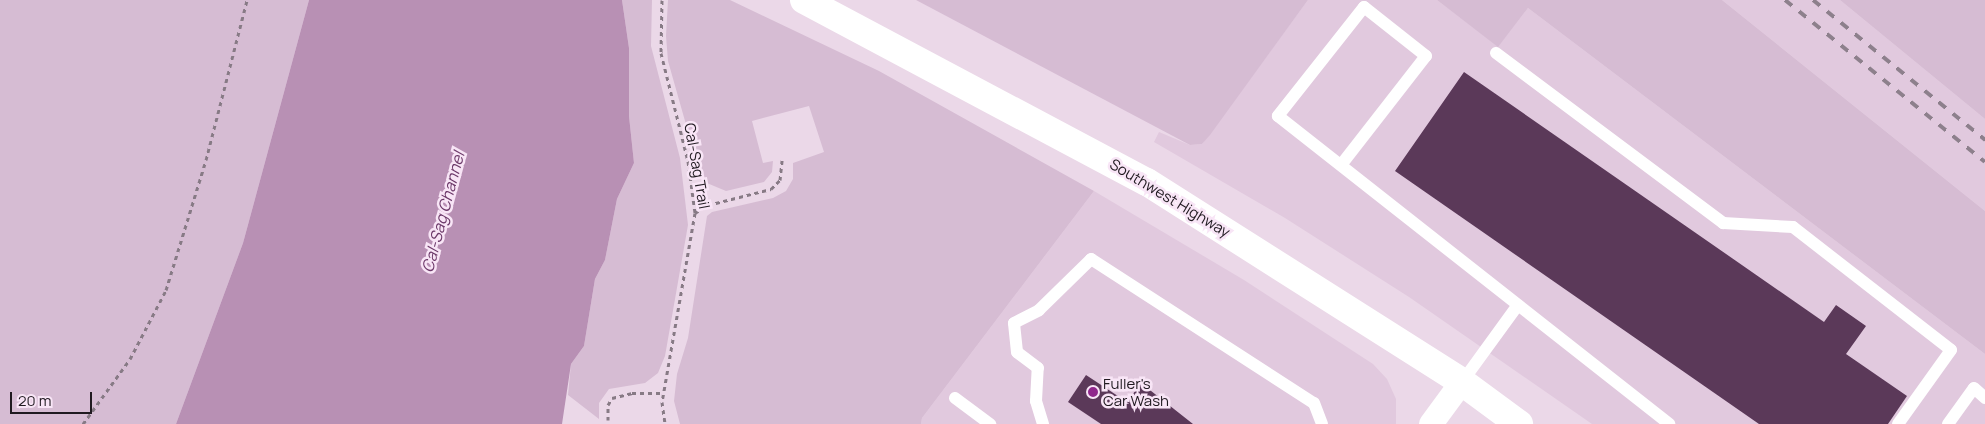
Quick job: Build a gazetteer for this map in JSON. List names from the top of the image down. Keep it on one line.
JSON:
{"streets":{"main road":["Southwest Highway"],"path":["Cal-Sag Trail"]},"water":["Cal-Sag Channel"],"places":["Fuller's Car Wash"],"scale_bar":"20 m"}
